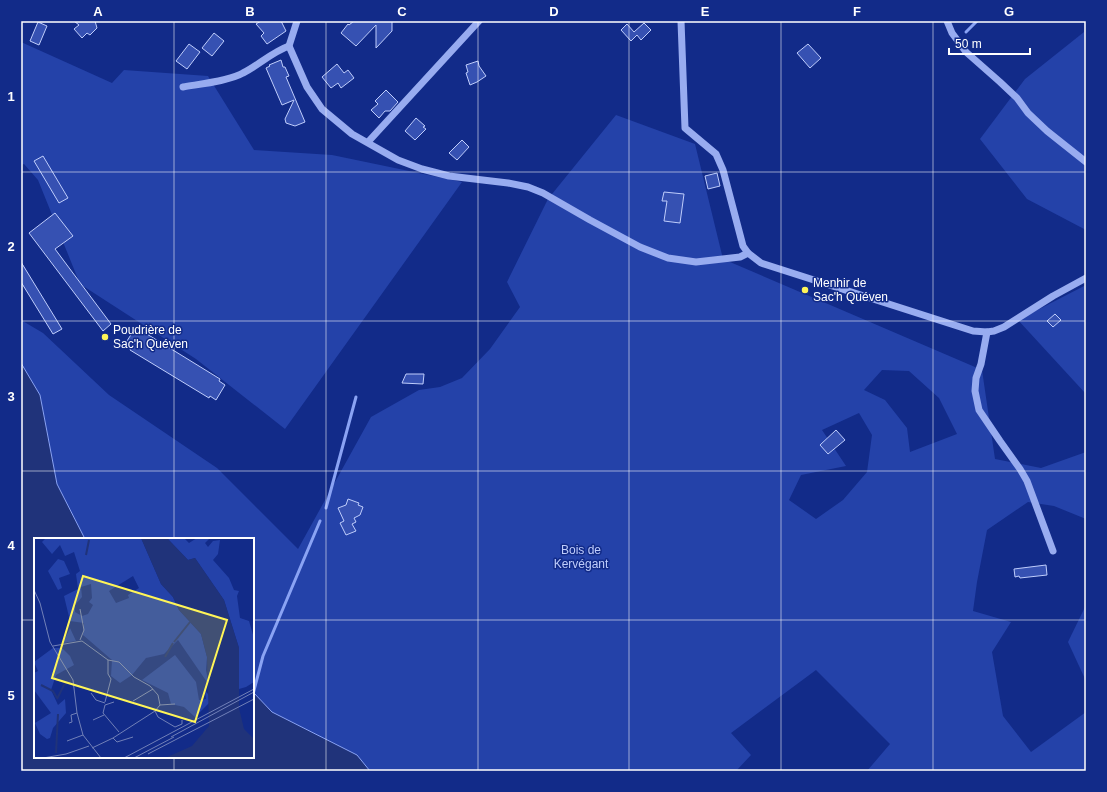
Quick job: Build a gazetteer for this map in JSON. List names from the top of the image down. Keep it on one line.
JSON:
{"parks":["Bois de Kervégant"],"places":["Menhir de Sac'h Quéven","Poudrière de Sac'h Quéven"],"scale_bar":"50 m","grid":{"columns":["A","B","C","D","E","F","G"],"rows":["1","2","3","4","5"]}}
